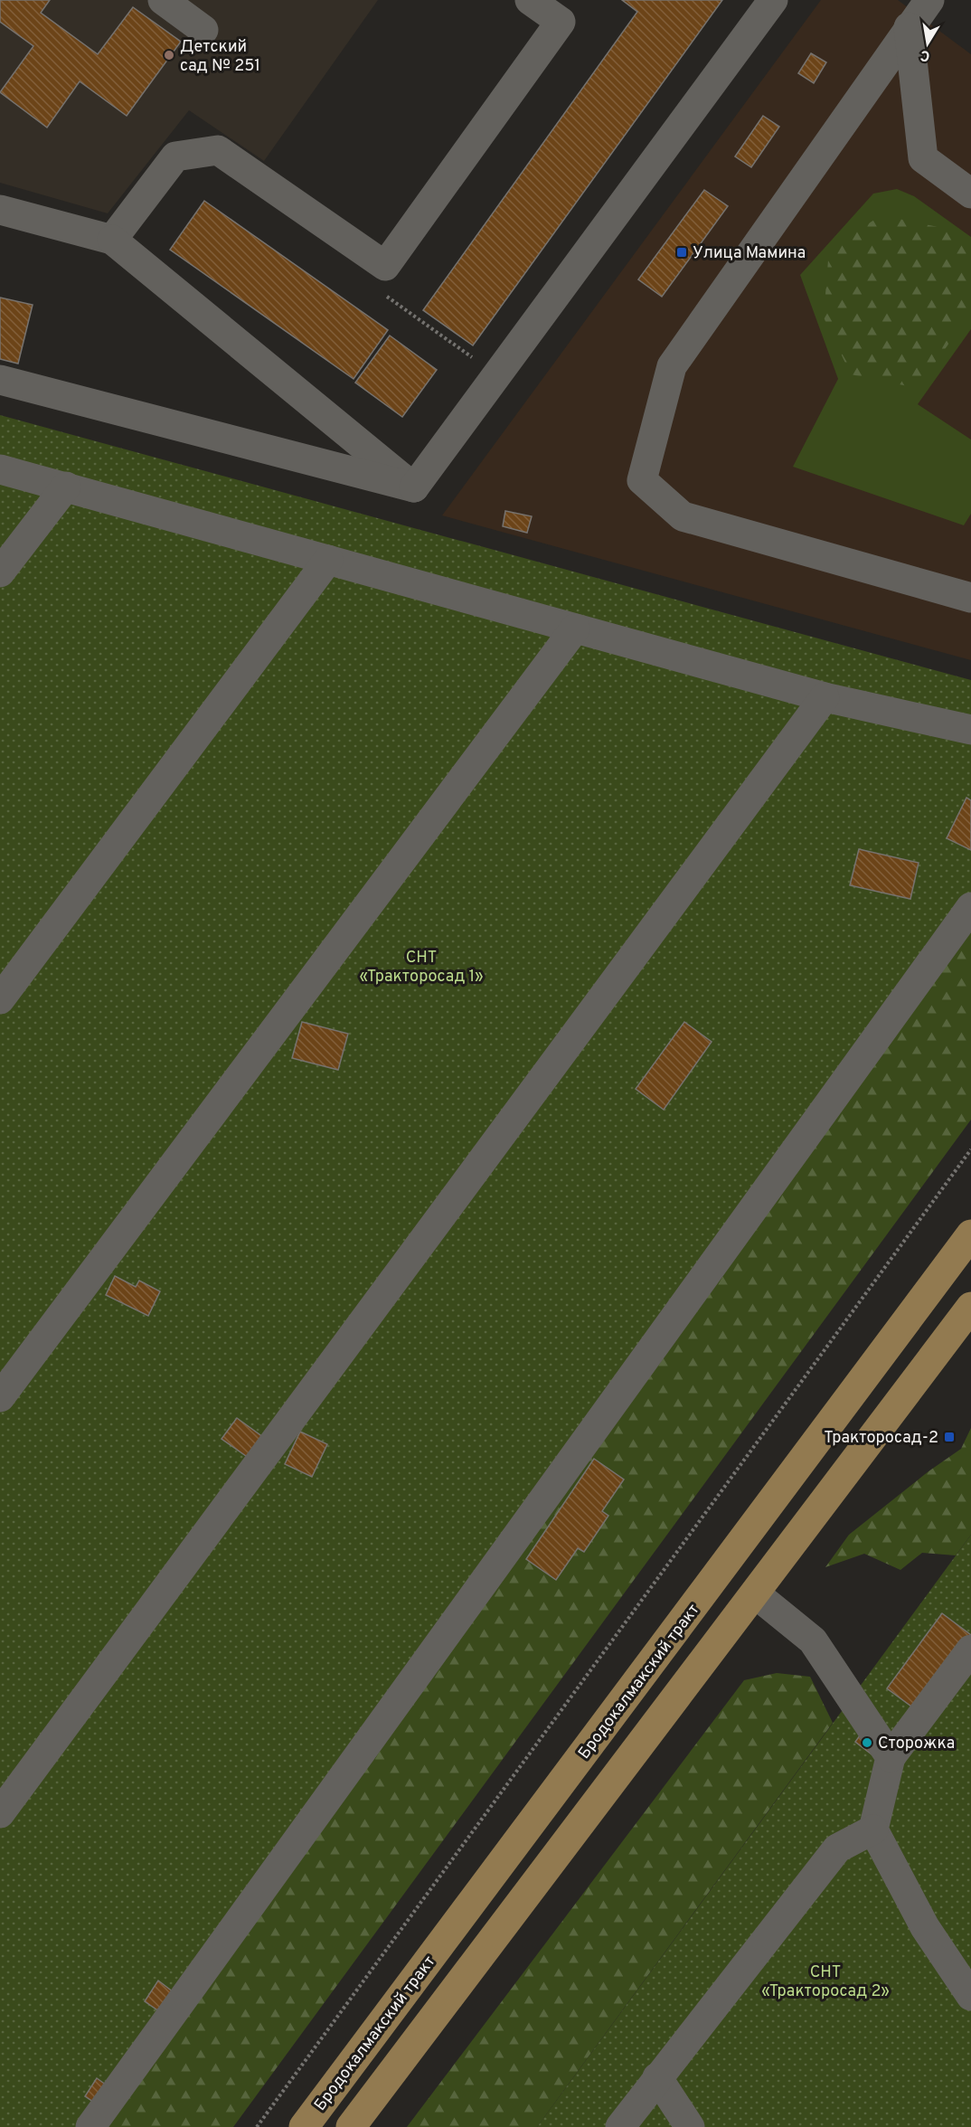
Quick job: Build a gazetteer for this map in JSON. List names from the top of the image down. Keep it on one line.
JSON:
{"streets":{"main road":["Бродокалмакский тракт"]},"parks":["СНТ «Тракторосад 1»","СНТ «Тракторосад 2»"],"places":{"other":["Детский сад № 251","Сторожка"],"transit":["Улица Мамина","Тракторосад-2"]},"north":"bottom"}
